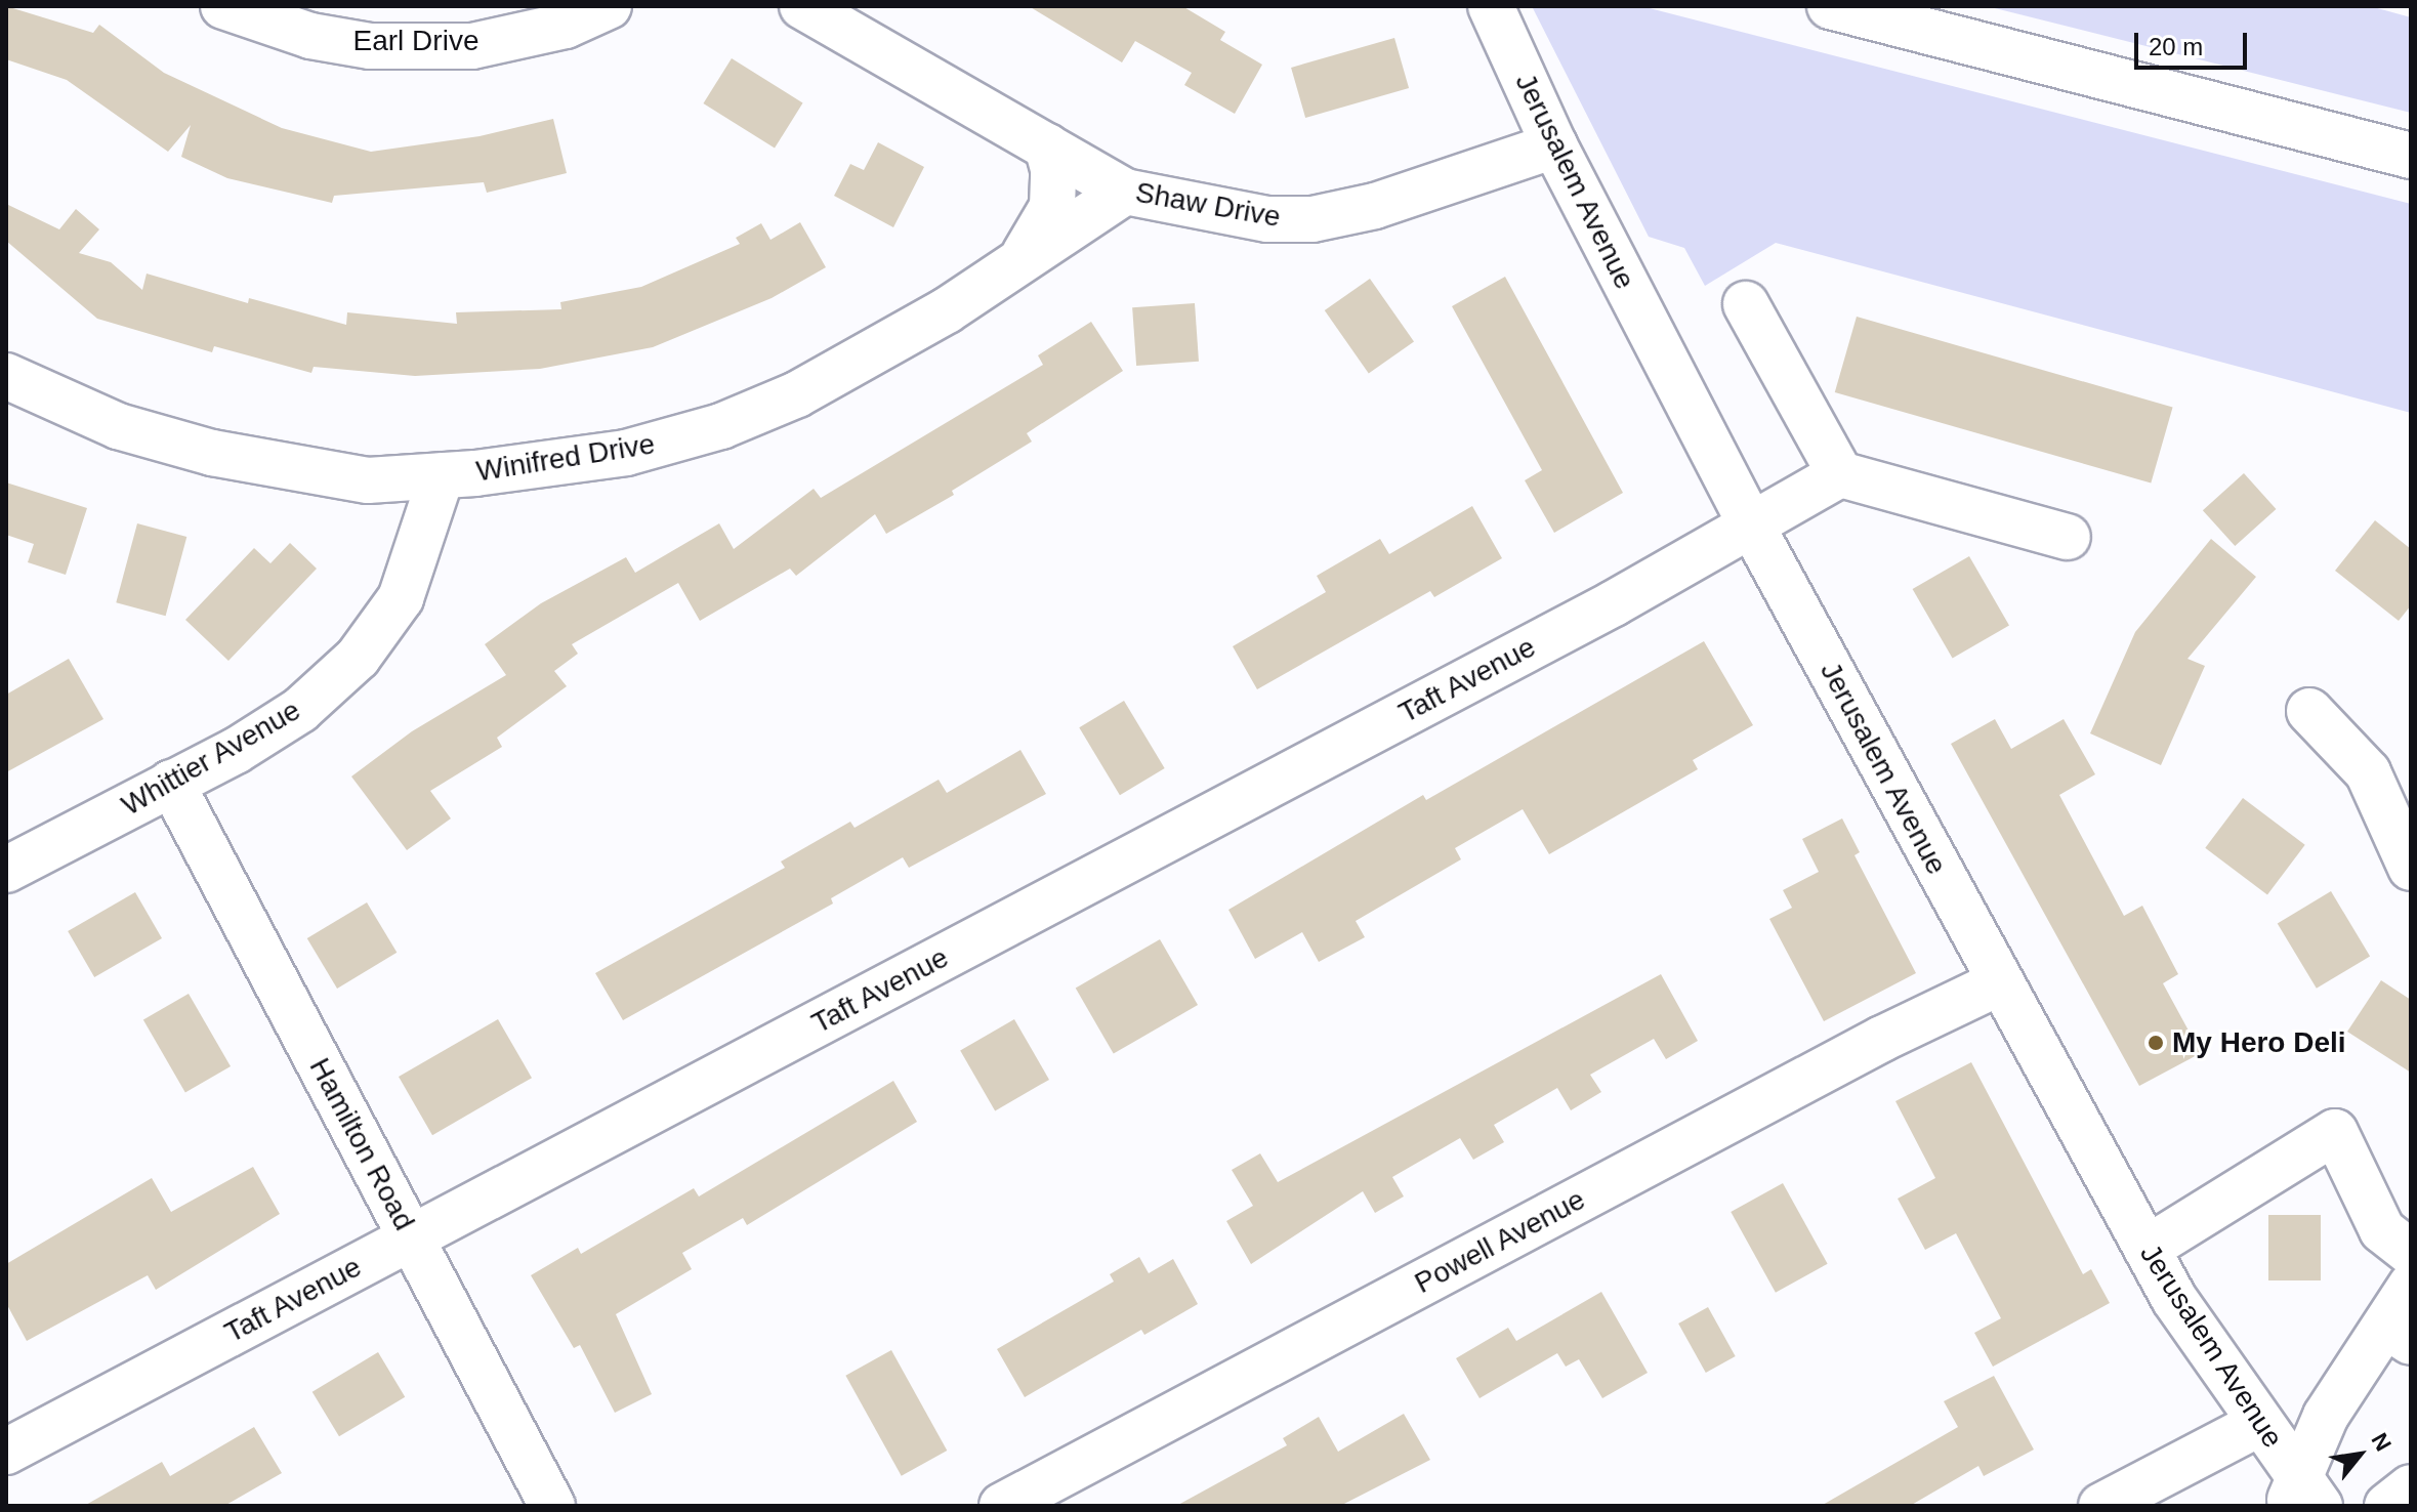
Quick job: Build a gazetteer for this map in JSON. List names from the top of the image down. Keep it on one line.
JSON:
{"streets":{"main road":["Earl Drive","Jerusalem Avenue","Shaw Drive","Winifred Drive","Taft Avenue","Whittier Avenue","Hamilton Road","Powell Avenue"]},"crossings":[["Jerusalem Avenue","Shaw Drive"],["Jerusalem Avenue","Taft Avenue"],["Jerusalem Avenue","Powell Avenue"],["Shaw Drive","Winifred Drive"],["Winifred Drive","Whittier Avenue"],["Taft Avenue","Hamilton Road"],["Whittier Avenue","Hamilton Road"]],"places":["My Hero Deli"],"scale_bar":"20 m","north":"top right"}
